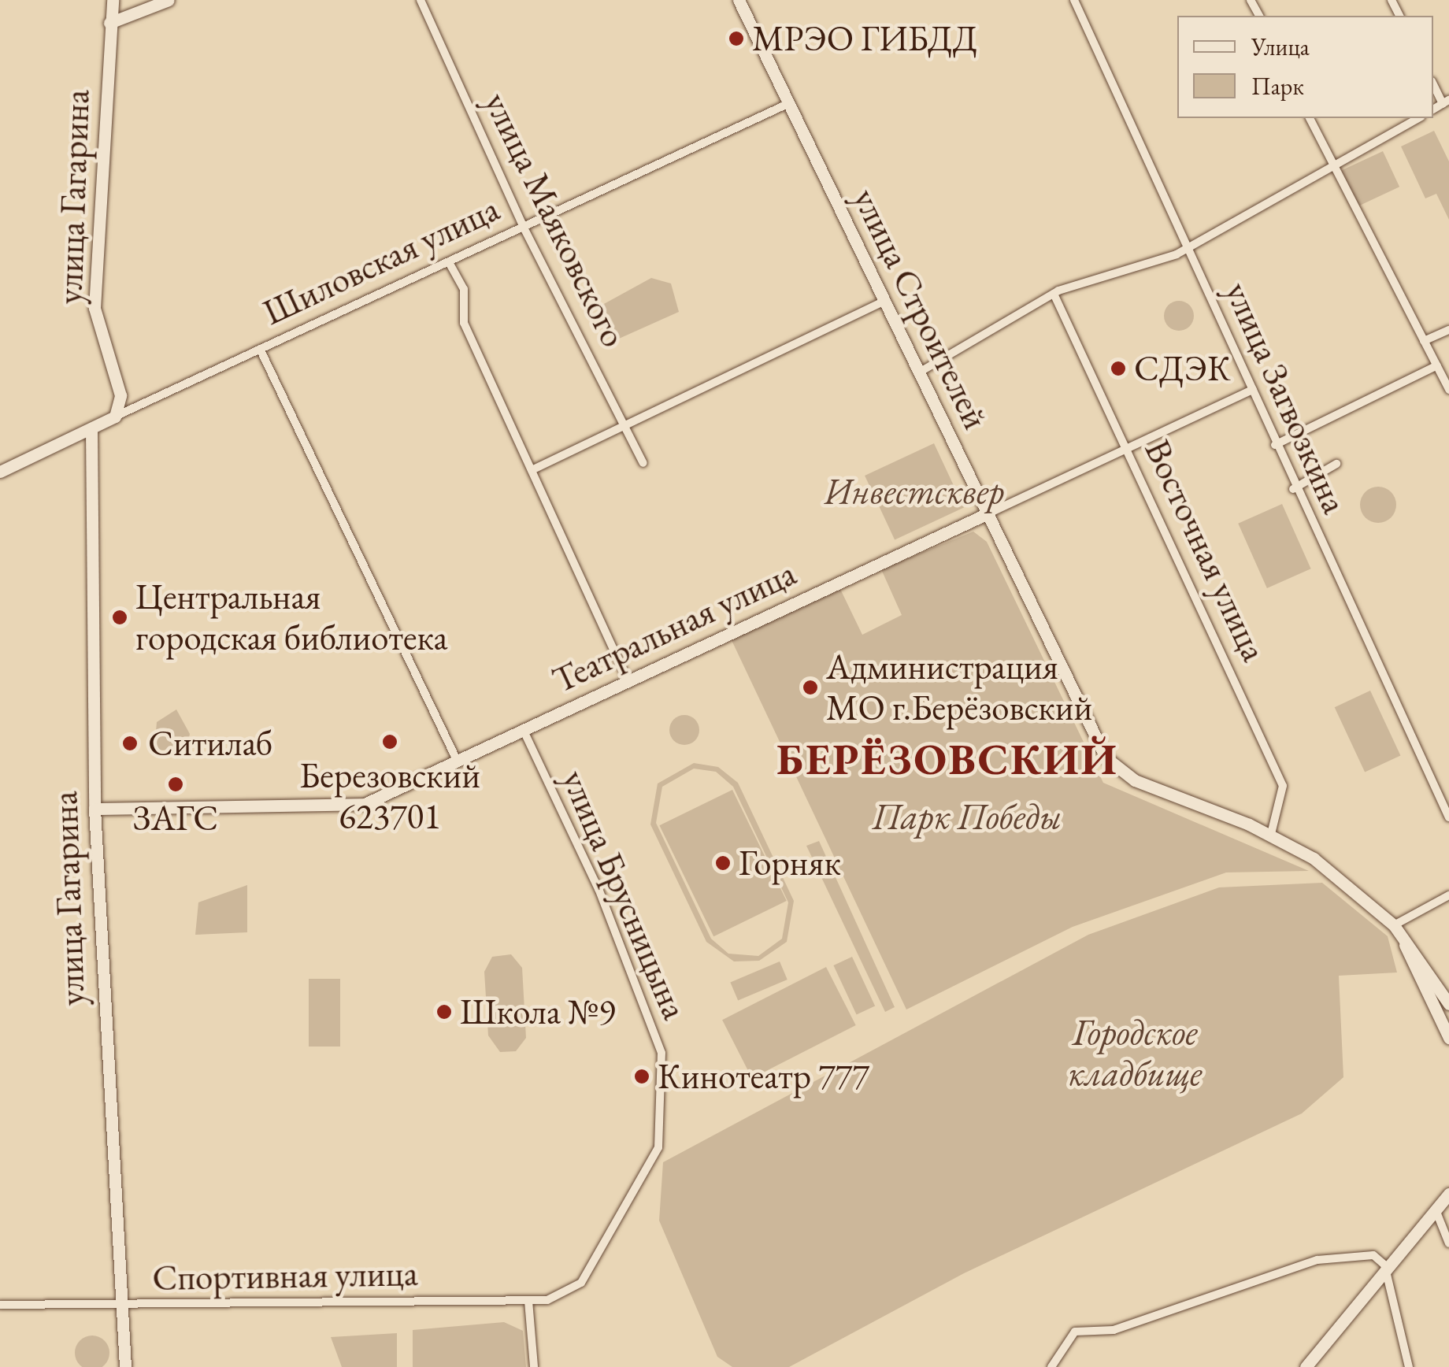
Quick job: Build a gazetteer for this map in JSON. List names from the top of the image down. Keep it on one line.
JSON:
{"streets":{"street":["улица Гагарина","улица Маяковского","Шиловская улица","улица Строителей","улица Загвозкина","Восточная улица","Театральная улица","улица Брусницына","Спортивная улица"]},"crossings":[["улица Гагарина","Шиловская улица"],["улица Гагарина","Театральная улица"],["улица Гагарина","Спортивная улица"],["улица Маяковского","Шиловская улица"],["Шиловская улица","улица Строителей"],["улица Строителей","Восточная улица"],["улица Строителей","Театральная улица"],["улица Загвозкина","Театральная улица"],["Восточная улица","Театральная улица"],["Театральная улица","улица Брусницына"],["улица Брусницына","Спортивная улица"]],"districts":["БЕРЁЗОВСКИЙ"],"parks":["Инвестсквер","Парк Победы","Городское кладбище"],"places":["МРЭО ГИБДД","СДЭК","Центральная городская библиотека","Администрация МО г.Берёзовский","Березовский 623701","Ситилаб","ЗАГС","Горняк","Школа №9","Кинотеатр 777"],"legend":["Улица","Парк"]}
